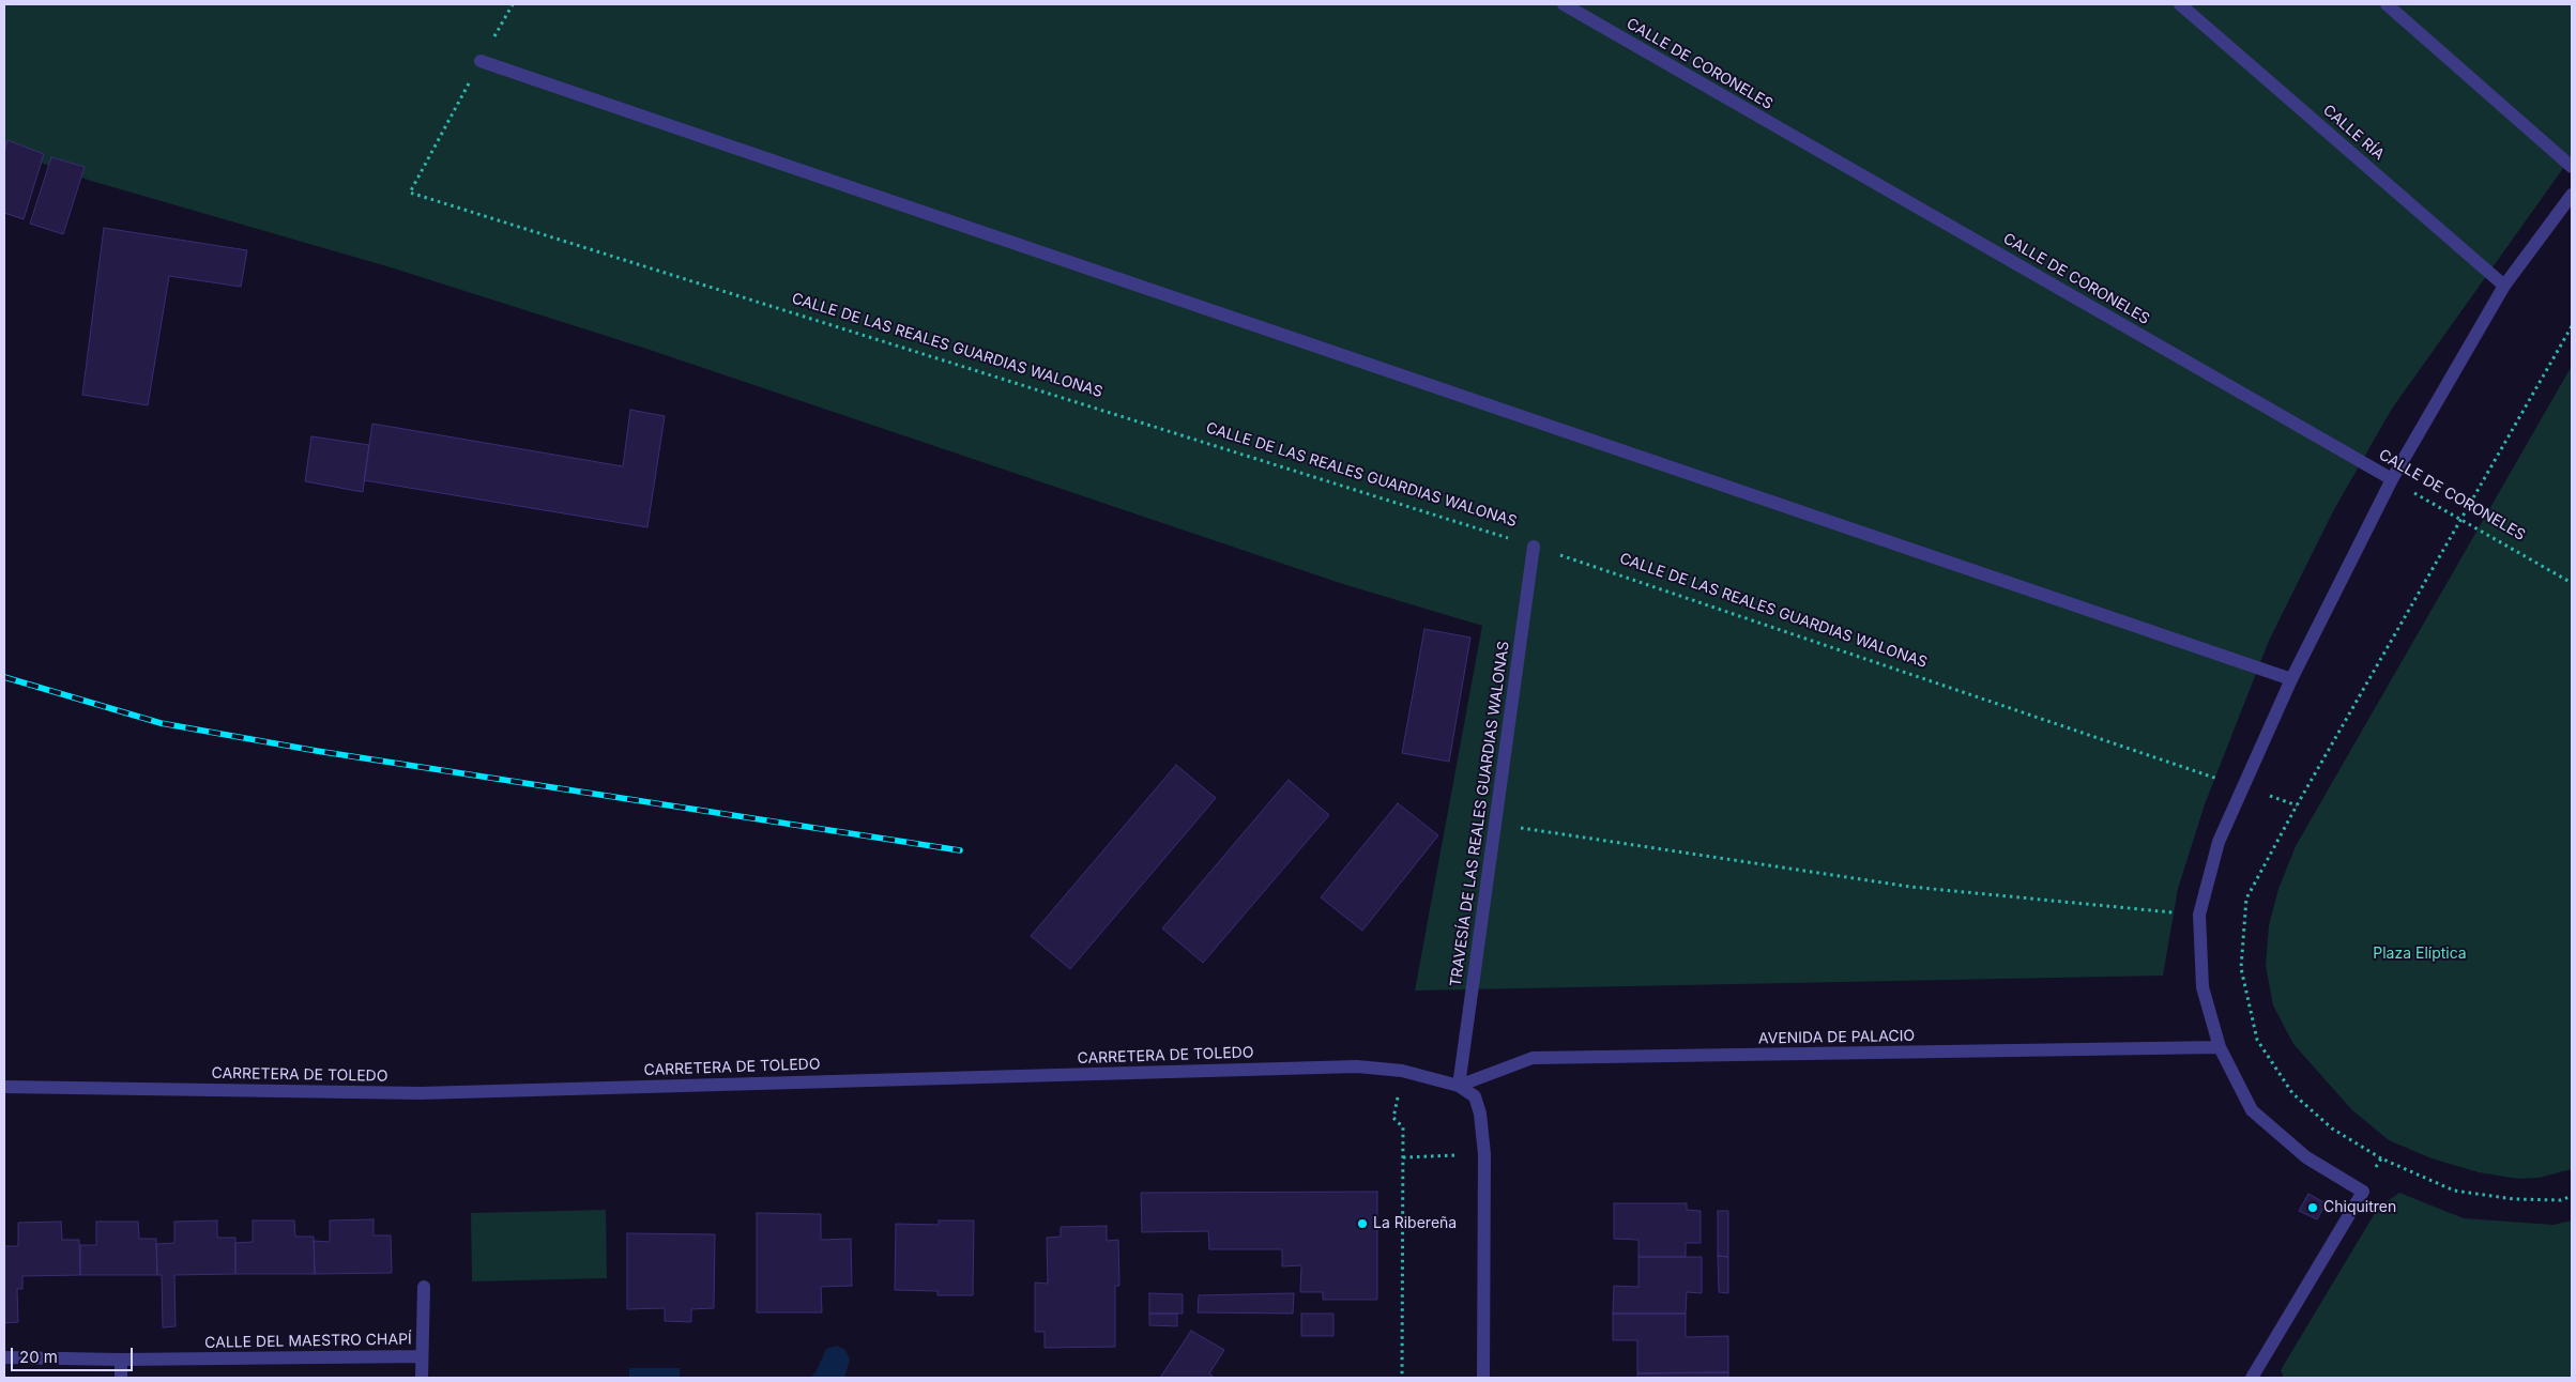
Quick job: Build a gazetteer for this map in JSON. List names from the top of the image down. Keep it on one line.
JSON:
{"streets":{"street":["CALLE DE CORONELES","CALLE RÍA","TRAVESÍA DE LAS REALES GUARDIAS WALONAS","AVENIDA DE PALACIO","CARRETERA DE TOLEDO","CALLE DEL MAESTRO CHAPÍ"],"path":["CALLE DE LAS REALES GUARDIAS WALONAS"]},"crossings":[["CALLE DE LAS REALES GUARDIAS WALONAS","TRAVESÍA DE LAS REALES GUARDIAS WALONAS"],["TRAVESÍA DE LAS REALES GUARDIAS WALONAS","AVENIDA DE PALACIO"],["TRAVESÍA DE LAS REALES GUARDIAS WALONAS","CARRETERA DE TOLEDO"],["AVENIDA DE PALACIO","CARRETERA DE TOLEDO"]],"parks":["Plaza Elíptica"],"places":["Chiquitren","La Ribereña"],"scale_bar":"20 m"}
